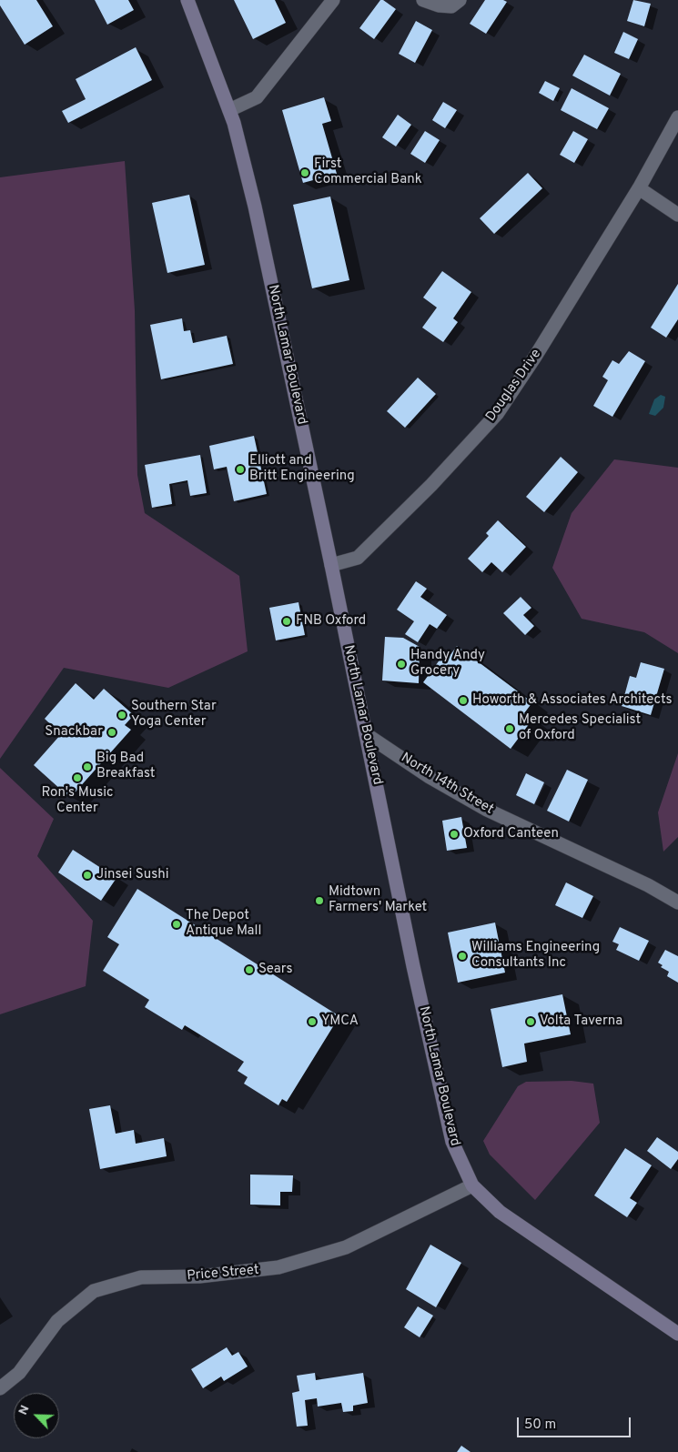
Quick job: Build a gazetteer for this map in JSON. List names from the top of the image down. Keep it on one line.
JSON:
{"streets":{"street":["North Lamar Boulevard","Douglas Drive","North 14th Street","Price Street"]},"crossings":[["North Lamar Boulevard","Douglas Drive"],["North Lamar Boulevard","North 14th Street"],["North Lamar Boulevard","Price Street"]],"places":["First Commercial Bank","Elliott and Britt Engineering","FNB Oxford","Handy Andy Grocery","Howorth & Associates Architects","Southern Star Yoga Center","Mercedes Specialist of Oxford","Snackbar","Big Bad Breakfast","Ron's Music Center","Oxford Canteen","Jinsei Sushi","Midtown Farmers' Market","The Depot Antique Mall","Williams Engineering Consultants Inc","Sears","YMCA","Volta Taverna"],"scale_bar":"50 m","north":"top left"}
